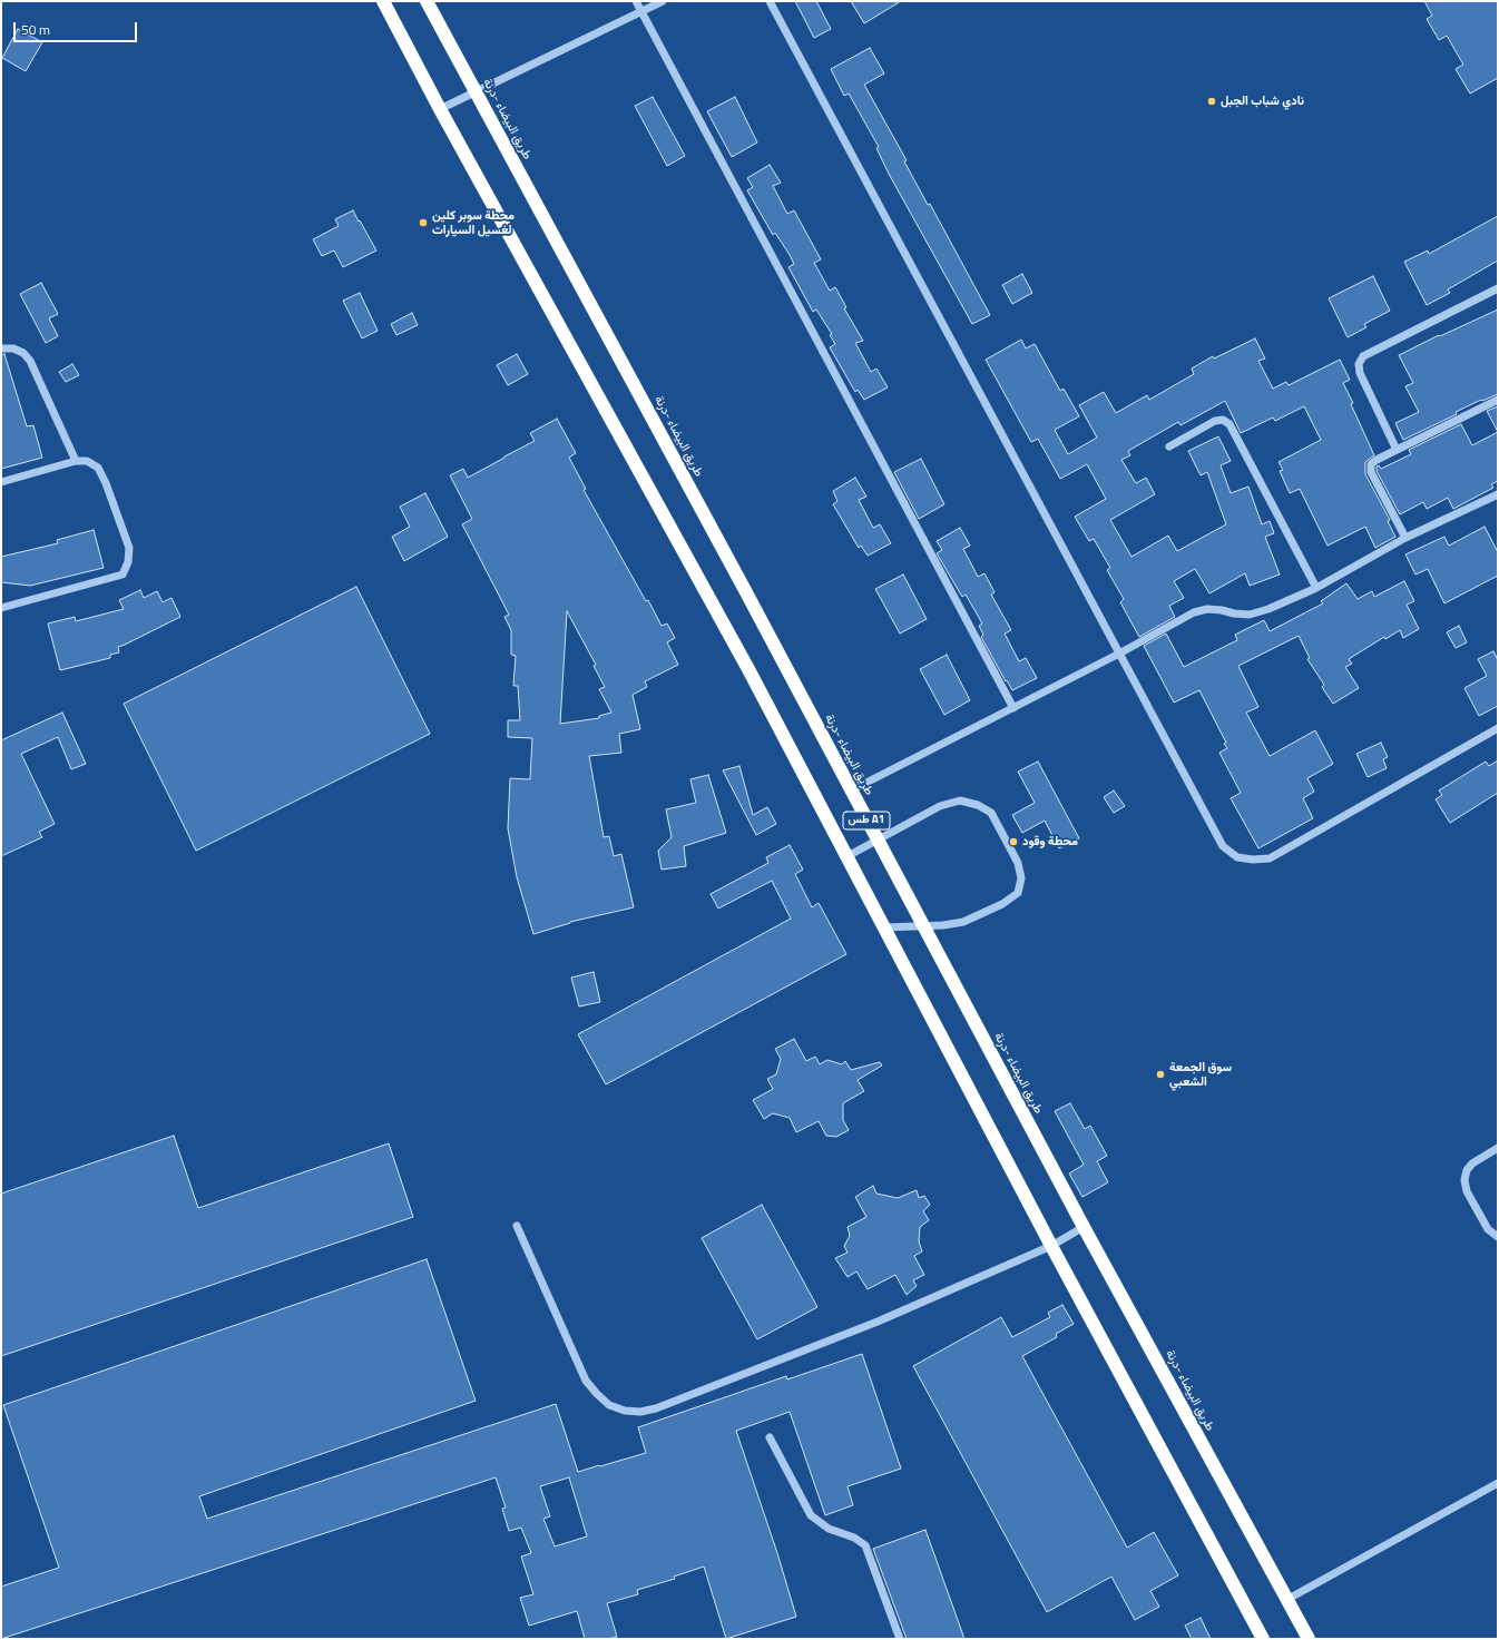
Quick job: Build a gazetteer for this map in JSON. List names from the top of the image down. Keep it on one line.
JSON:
{"streets":{"highway":["طريق البيضاء -درنة","طس A1"]},"places":["نادي شباب الجبل","محطة سوبر كلين لغسيل السيارات","محطة وقود","سوق الجمعة الشعبي"],"scale_bar":"50 m"}
